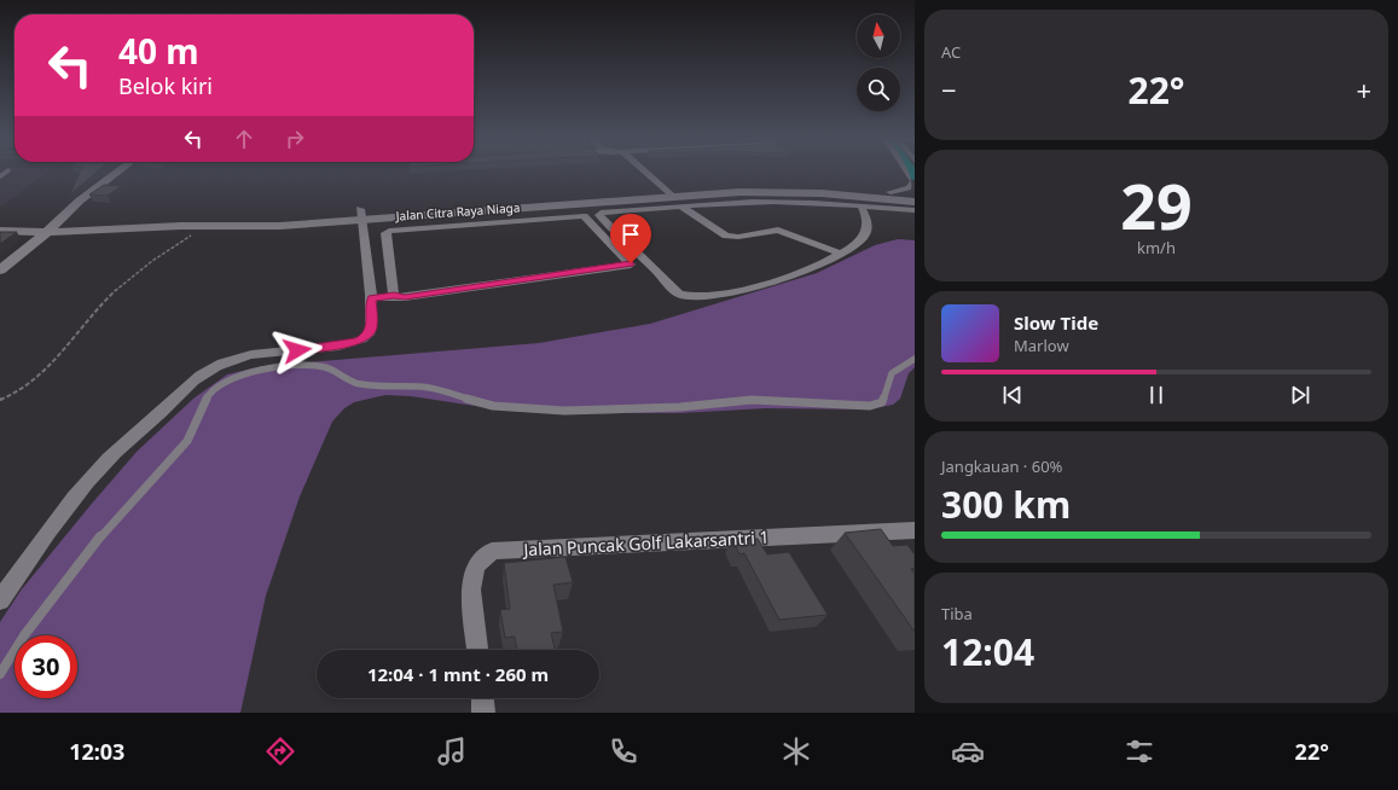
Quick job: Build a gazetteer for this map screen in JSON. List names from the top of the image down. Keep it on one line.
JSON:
{"streets":{"street":["Jalan Citra Raya Niaga","Jalan Puncak Golf Lakarsantri 1"]},"north":"top","page":{"tile":["AC",["29","km/h"],["Jangkauan · 60%","300 km"],["Tiba","12:04"]],"turn":["40 m","Belok kiri"],"heat":["−","22°","+"],"song":["Slow Tide","Marlow"],"limit":"30","trip":"12:04 · 1 mnt · 260 m","tabs":["12:03","22°"]}}
